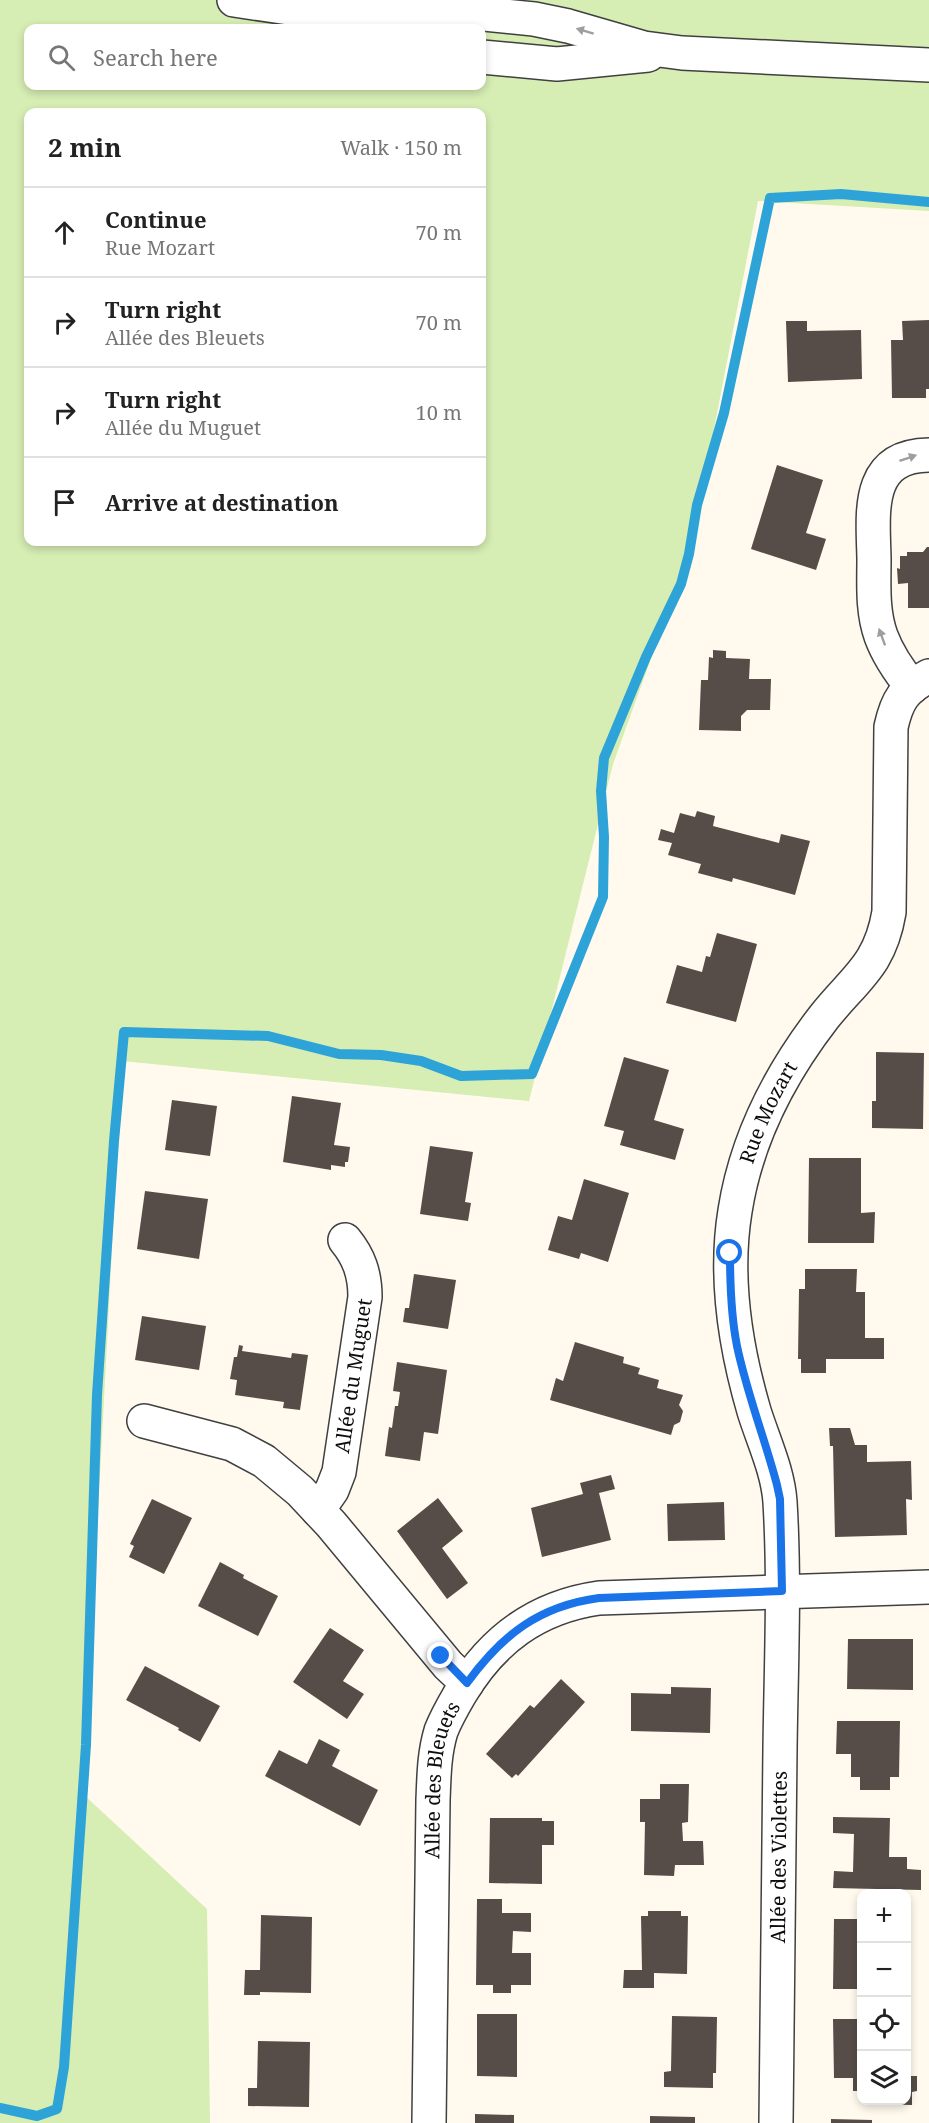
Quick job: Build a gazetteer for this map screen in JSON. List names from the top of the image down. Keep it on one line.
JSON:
{"streets":{"street":["Rue Mozart","Allée du Muguet","Allée des Bleuets","Allée des Violettes"]},"crossings":[["Rue Mozart","Allée des Bleuets"],["Rue Mozart","Allée des Violettes"],["Allée des Bleuets","Allée des Violettes"]],"page":{"search":"Search here","heading":["2 min","Walk · 150 m"],"list":[["Continue","Rue Mozart","70 m"],["Turn right","Allée des Bleuets","70 m"],["Turn right","Allée du Muguet","10 m"],"Arrive at destination"],"map_buttons":["+","−"]}}
